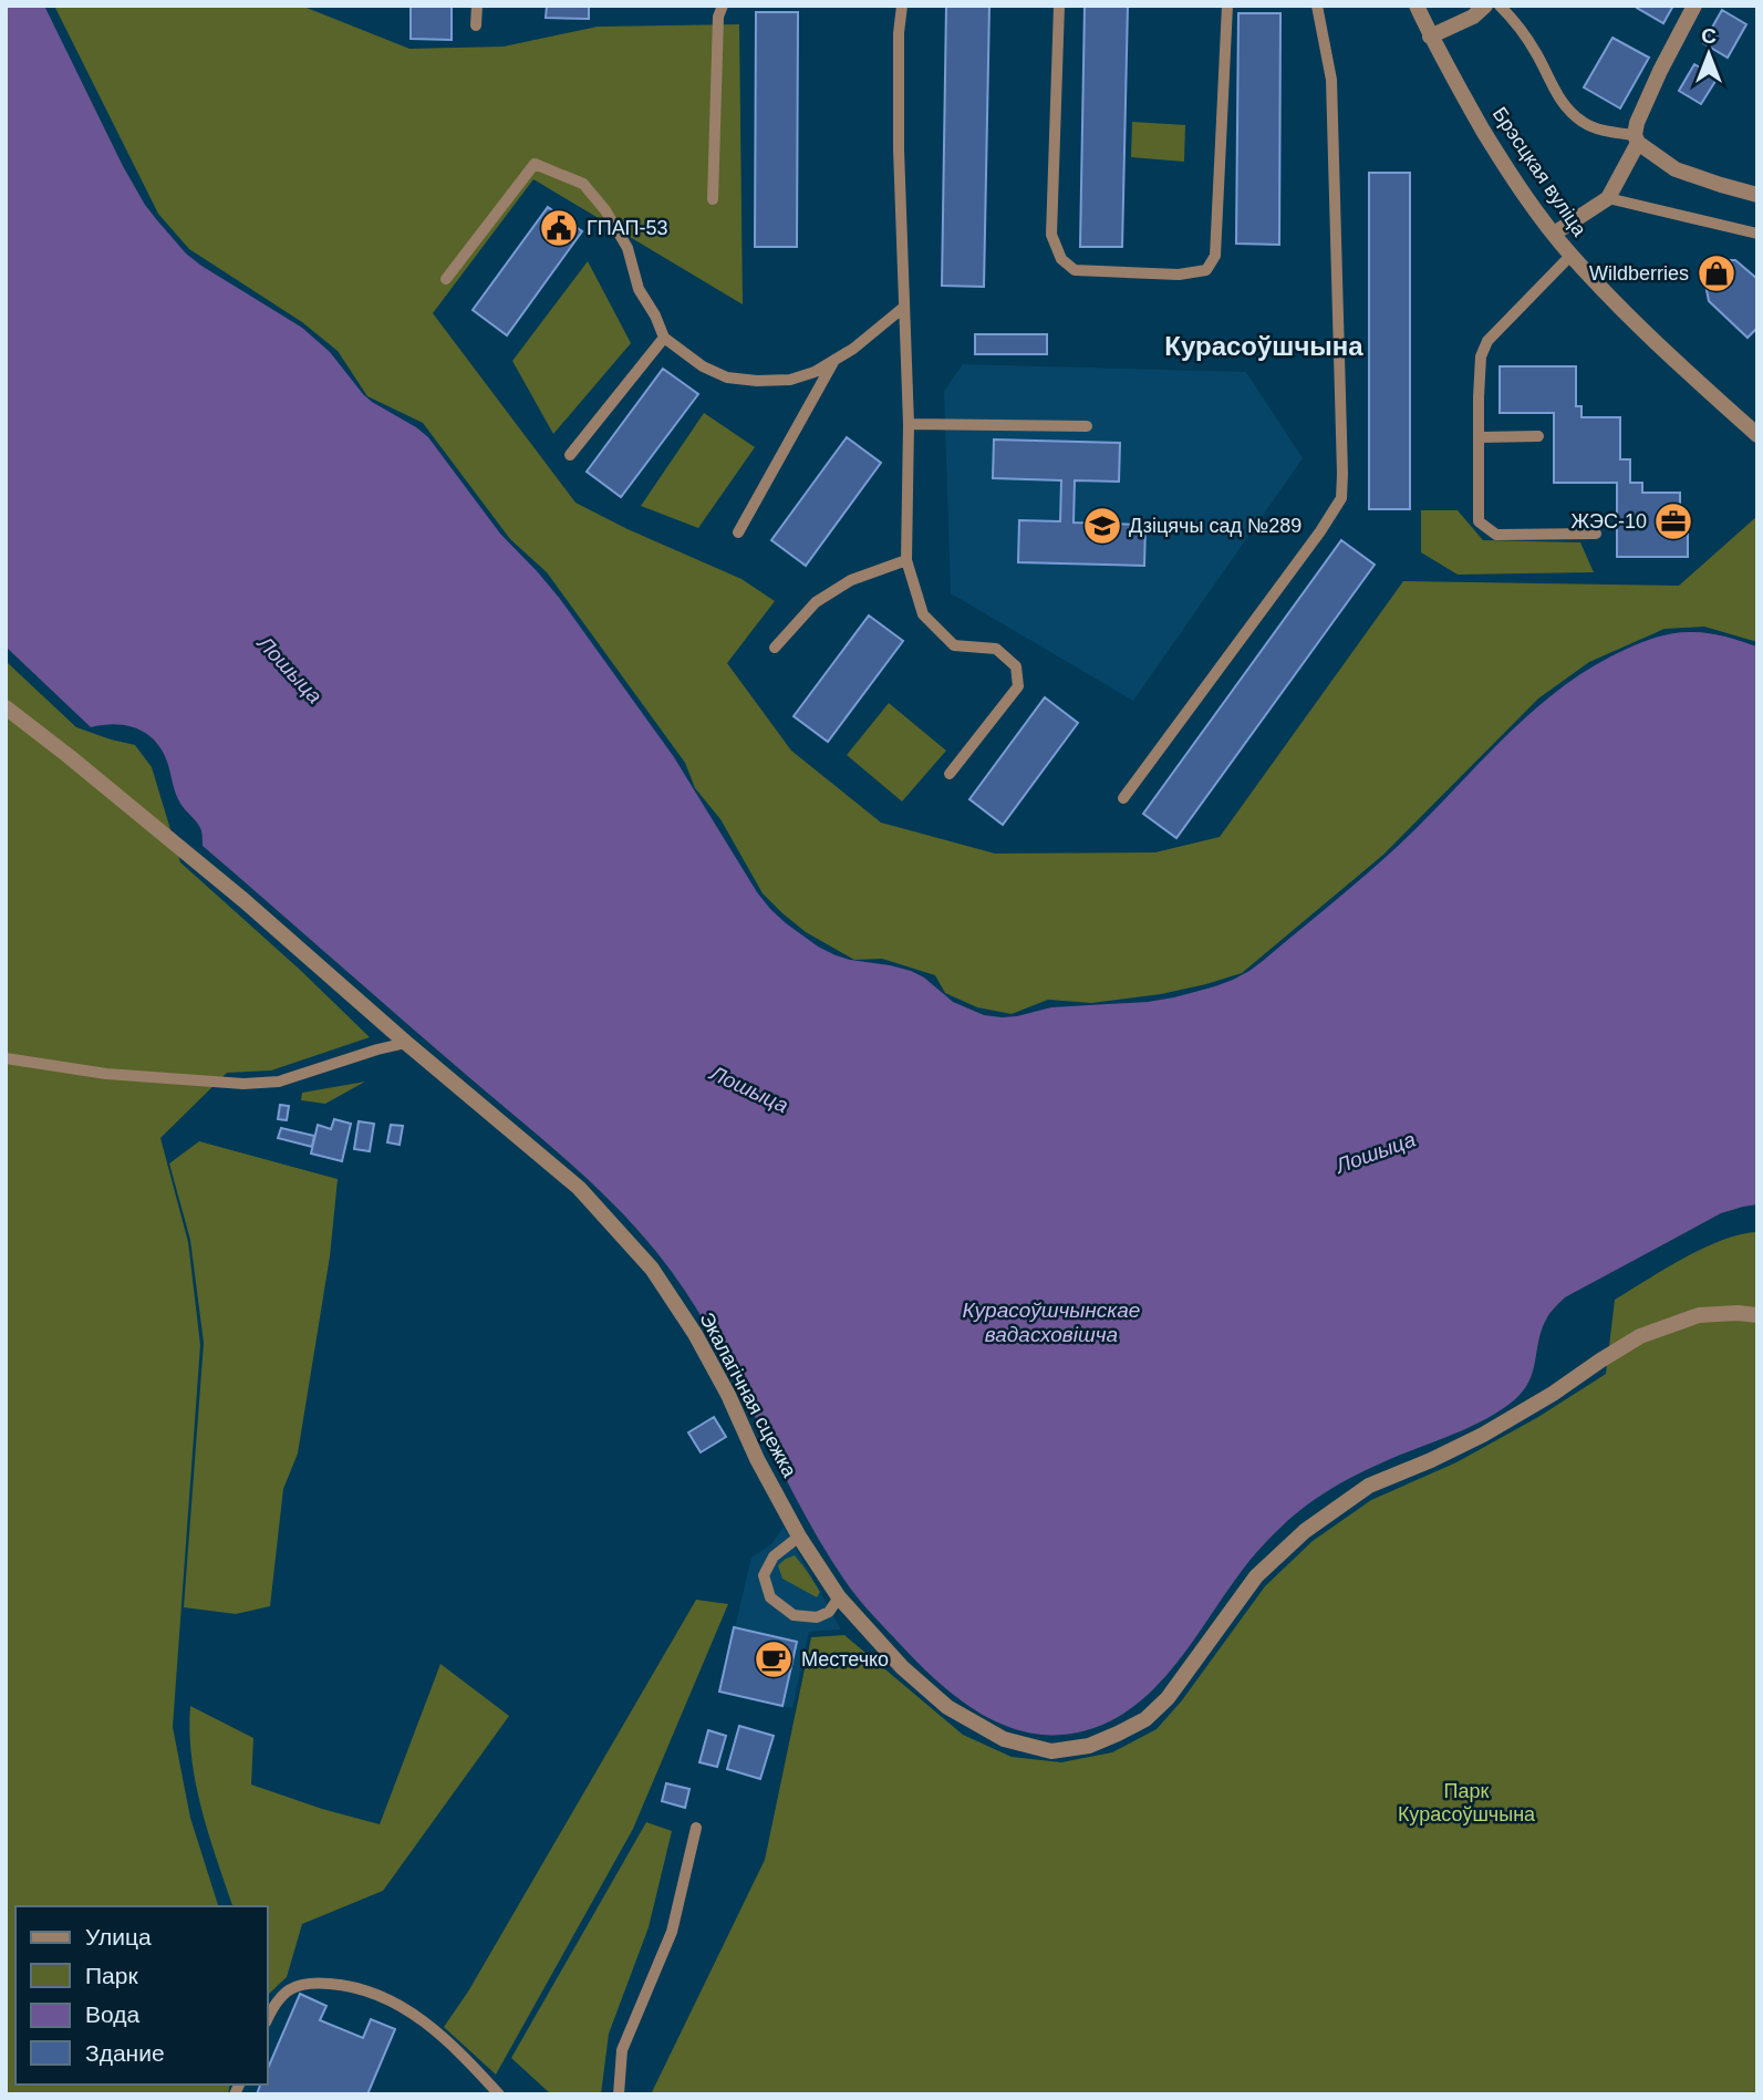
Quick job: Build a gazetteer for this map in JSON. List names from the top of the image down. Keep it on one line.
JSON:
{"streets":{"street":["Брэсцкая вуліца","Экалагічная сцежка"]},"districts":["Курасоўшчына"],"water":["Лошыца","Курасоўшчынскае вадасховішча"],"parks":["Парк Курасоўшчына"],"places":{"public building":["ГПАП-53"],"shop":["Wildberries"],"office":["ЖЭС-10"],"school or university":["Дзіцячы сад №289"],"cafe":["Местечко"]},"legend":["Улица","Парк","Вода","Здание"],"north":"top"}
